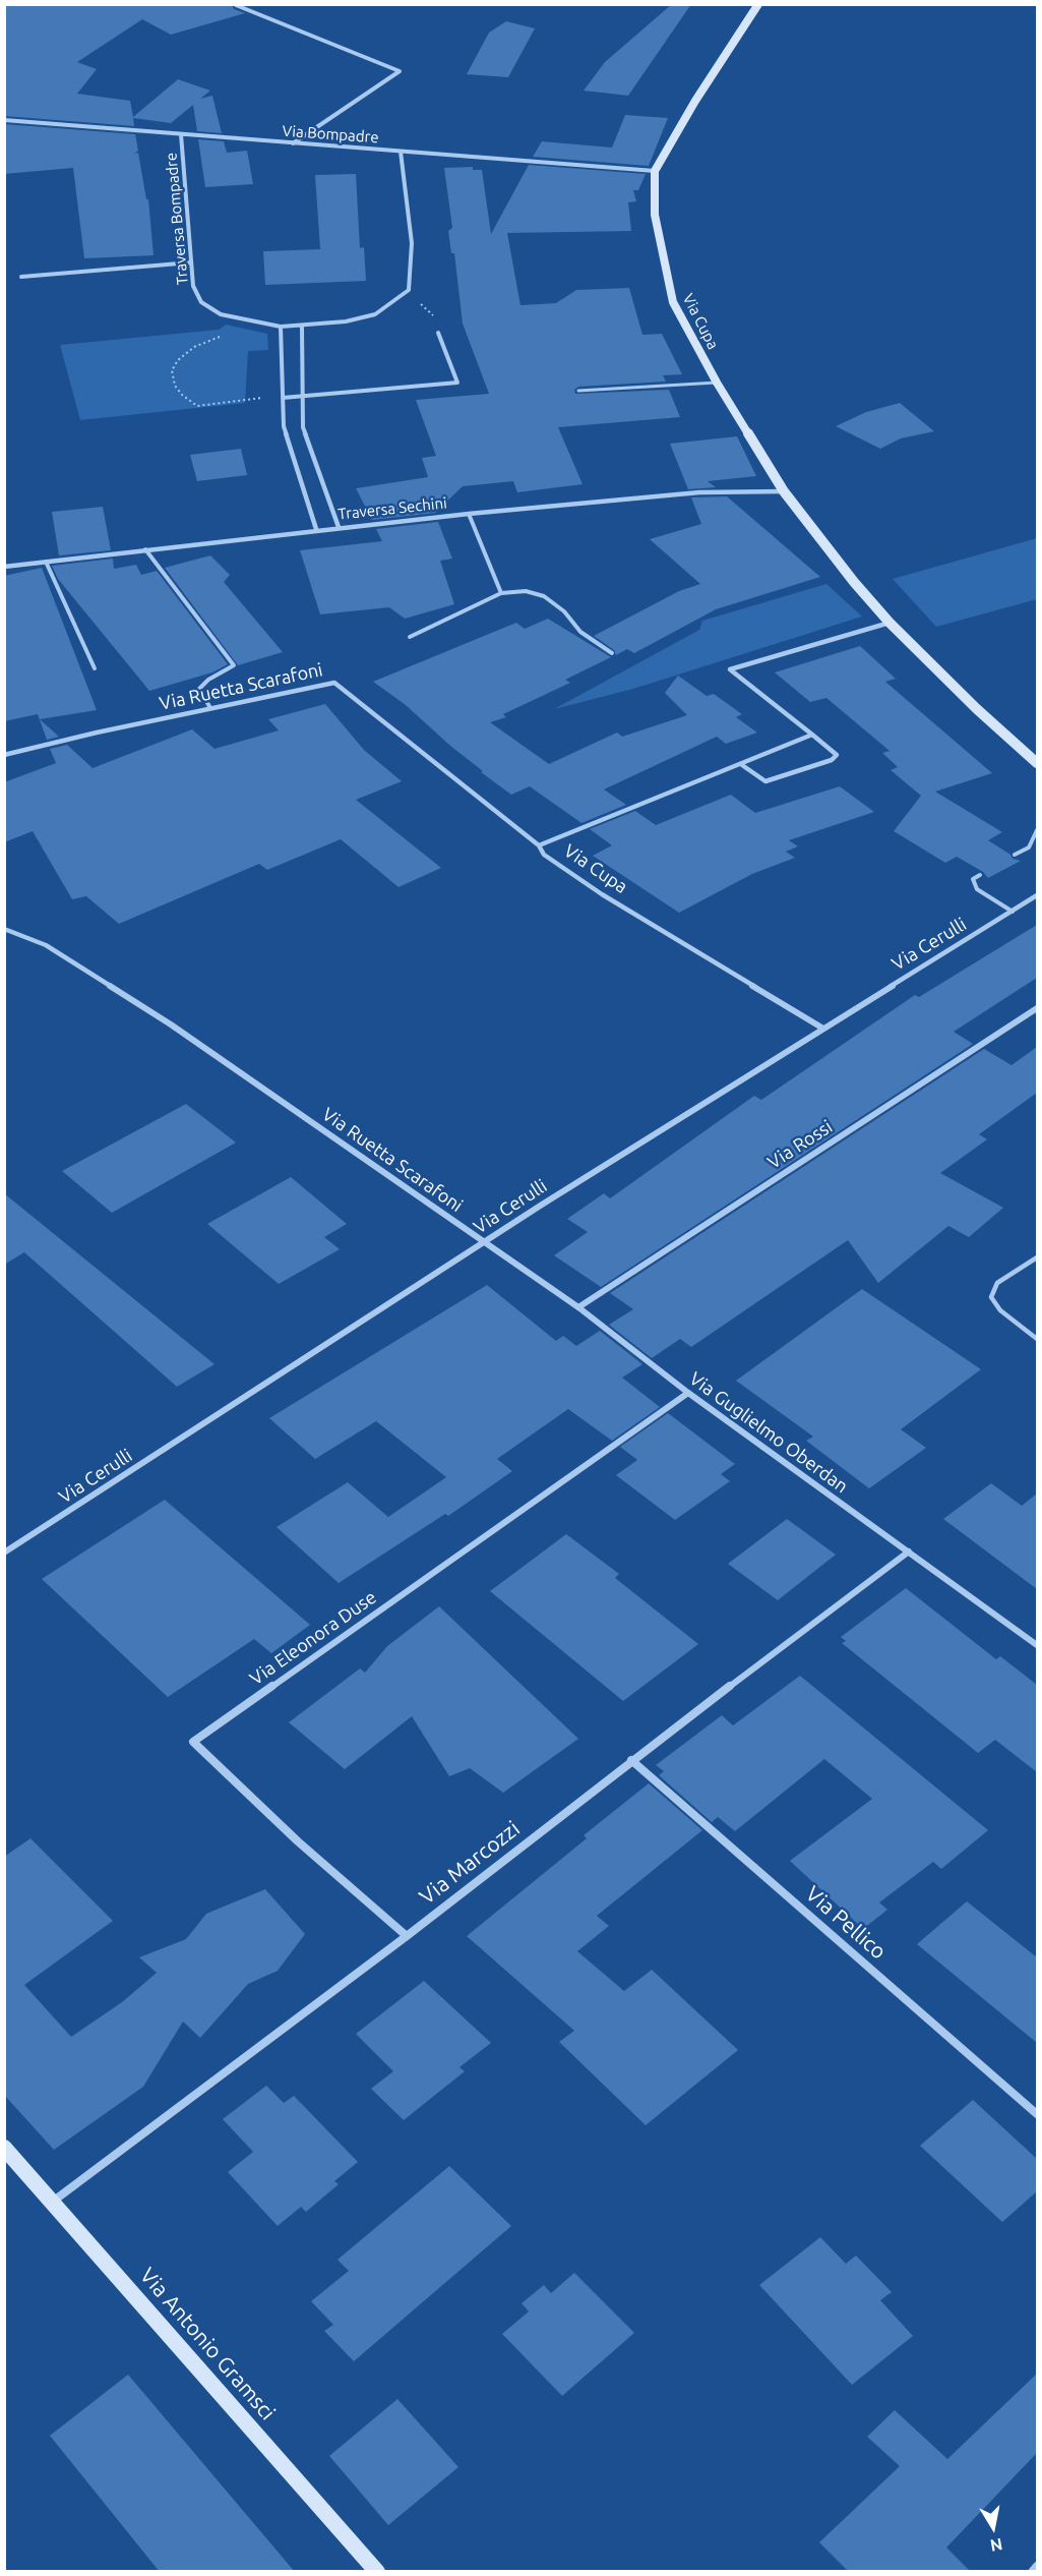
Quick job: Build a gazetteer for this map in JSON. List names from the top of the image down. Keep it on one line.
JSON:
{"streets":{"street":["Via Bompadre","Traversa Bompadre","Via Cupa","Traversa Sechini","Via Ruetta Scarafoni","Via Cerulli","Via Rossi","Via Guglielmo Oberdan","Via Eleonora Duse","Via Marcozzi","Via Pellico","Via Antonio Gramsci"]},"crossings":[["Via Bompadre","Traversa Bompadre"],["Via Bompadre","Via Cupa"],["Via Cupa","Traversa Sechini"],["Via Cupa","Via Ruetta Scarafoni"],["Via Cupa","Via Cerulli"],["Via Ruetta Scarafoni","Via Cerulli"],["Via Ruetta Scarafoni","Via Guglielmo Oberdan"],["Via Cerulli","Via Guglielmo Oberdan"],["Via Rossi","Via Guglielmo Oberdan"],["Via Guglielmo Oberdan","Via Eleonora Duse"],["Via Guglielmo Oberdan","Via Marcozzi"],["Via Eleonora Duse","Via Marcozzi"],["Via Marcozzi","Via Pellico"],["Via Marcozzi","Via Antonio Gramsci"]],"north":"bottom"}
